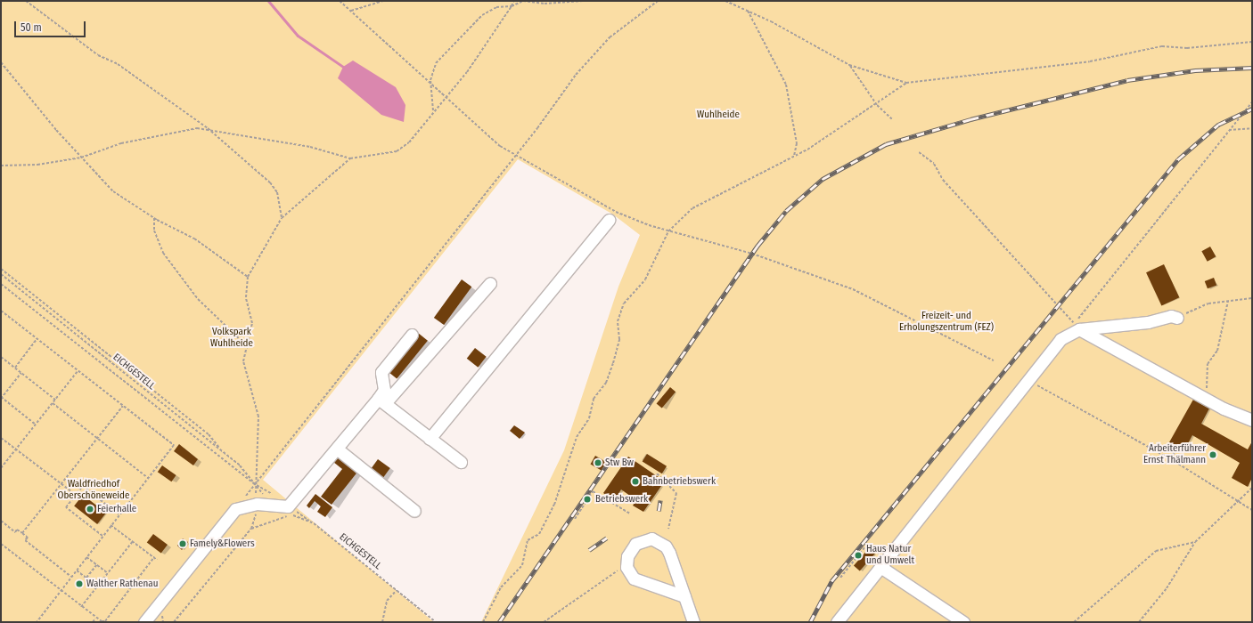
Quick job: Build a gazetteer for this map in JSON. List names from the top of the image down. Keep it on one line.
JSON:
{"streets":{"path":["EICHGESTELL"]},"parks":["Wuhlheide","Freizeit- und Erholungszentrum (FEZ)","Volkspark Wuhlheide","Waldfriedhof Oberschöneweide"],"places":["Arbeiterführer Ernst Thälmann","Stw Bw","Bahnbetriebswerk","Betriebswerk","Feierhalle","Famely&Flowers","Haus Natur und Umwelt","Walther Rathenau"],"scale_bar":"50 m"}
